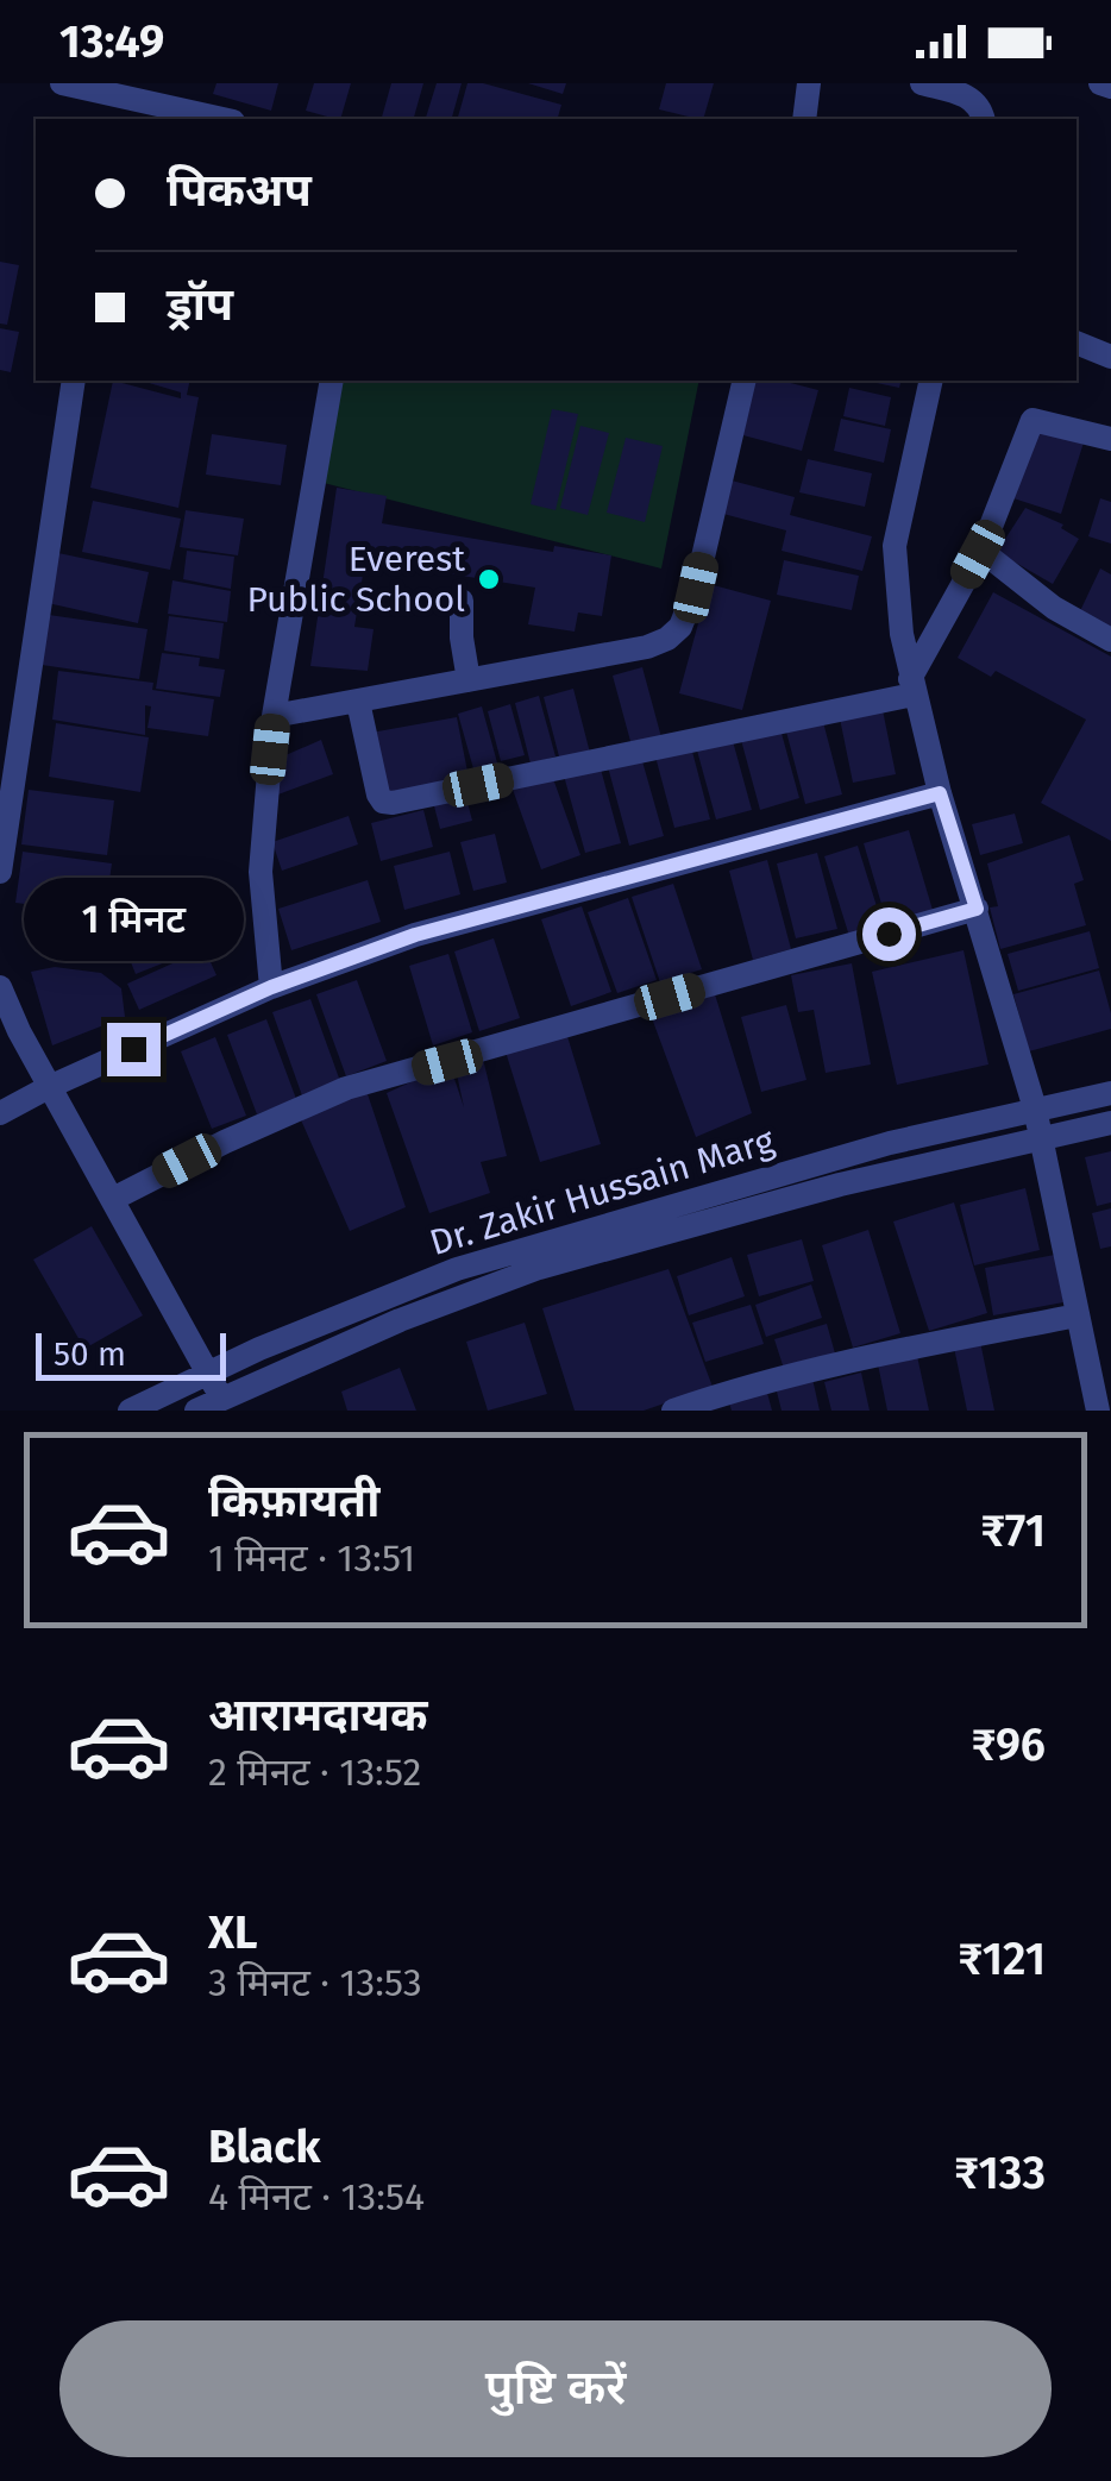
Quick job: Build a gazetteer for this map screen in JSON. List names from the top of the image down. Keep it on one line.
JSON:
{"streets":{"street":["Dr. Zakir Hussain Marg"]},"places":["Everest Public School"],"scale_bar":"50 m","page":{"status":"13:49","banner":["पिकअप","ड्रॉप"],"bubble":"1 मिनट","scale":"50 m","list":[{"name":"किफ़ायती","note":"1 मिनट · 13:51","value":"₹71"},{"name":"आरामदायक","note":"2 मिनट · 13:52","value":"₹96"},{"name":"XL","note":"3 मिनट · 13:53","value":"₹121"},{"name":"Black","note":"4 मिनट · 13:54","value":"₹133"}],"buttons":"पुष्टि करें"}}
